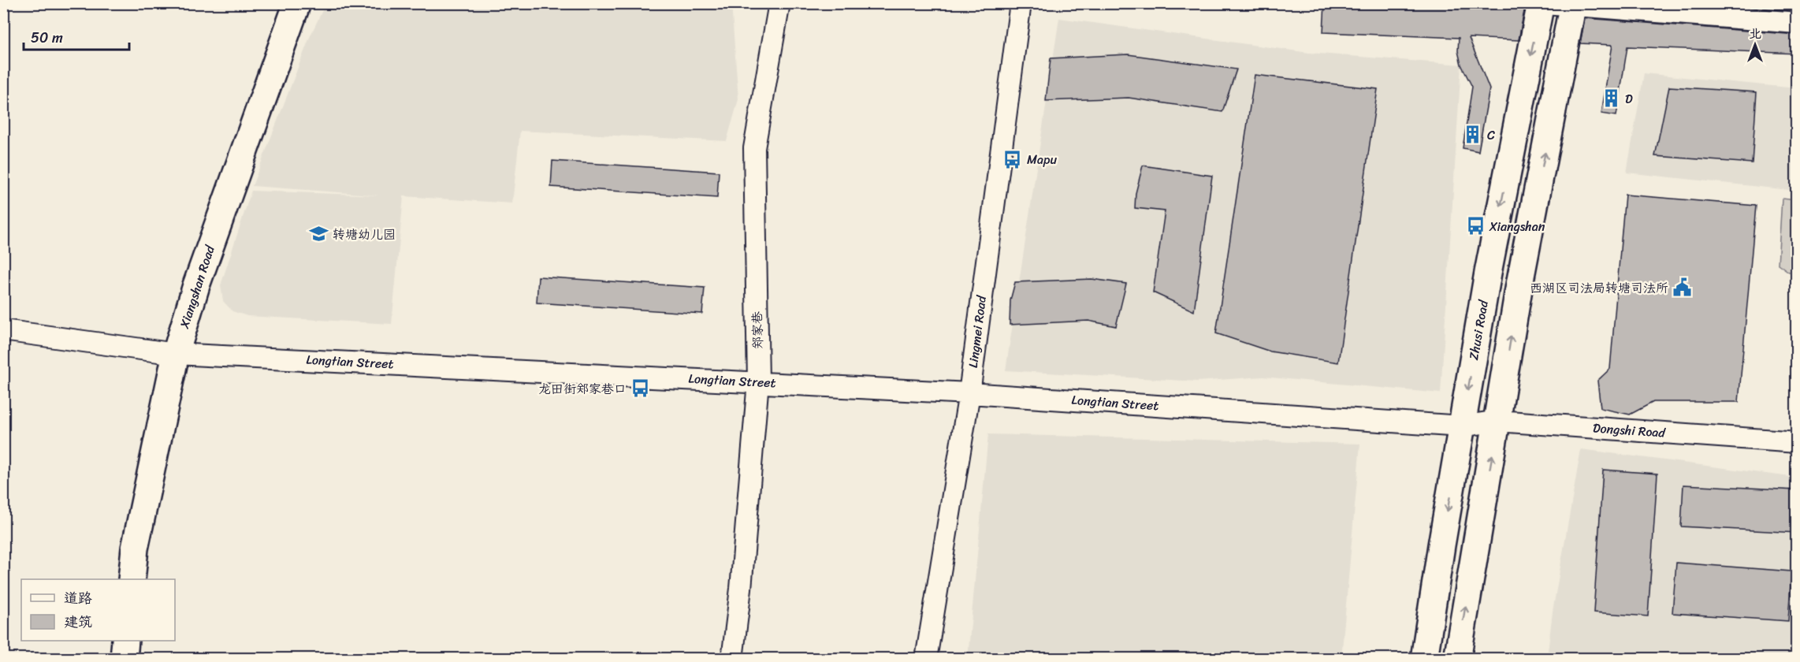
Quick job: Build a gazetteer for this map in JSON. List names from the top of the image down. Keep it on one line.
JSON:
{"streets":{"main road":["Xiangshan Road","Zhusi Road"],"street":["郑家巷","Lingmei Road","Longtian Street","Dongshi Road"]},"crossings":[["Xiangshan Road","Longtian Street"],["郑家巷","Longtian Street"],["Zhusi Road","Longtian Street"],["Zhusi Road","Dongshi Road"],["Lingmei Road","Longtian Street"],["Longtian Street","Dongshi Road"]],"places":{"building":["D","C"],"bus stop":["Mapu","Xiangshan","龙田街郑家巷口"],"school or university":["转塘幼儿园"],"public building":["西湖区司法局转塘司法所"]},"legend":["道路","建筑"],"scale_bar":"50 m","north":"top"}
